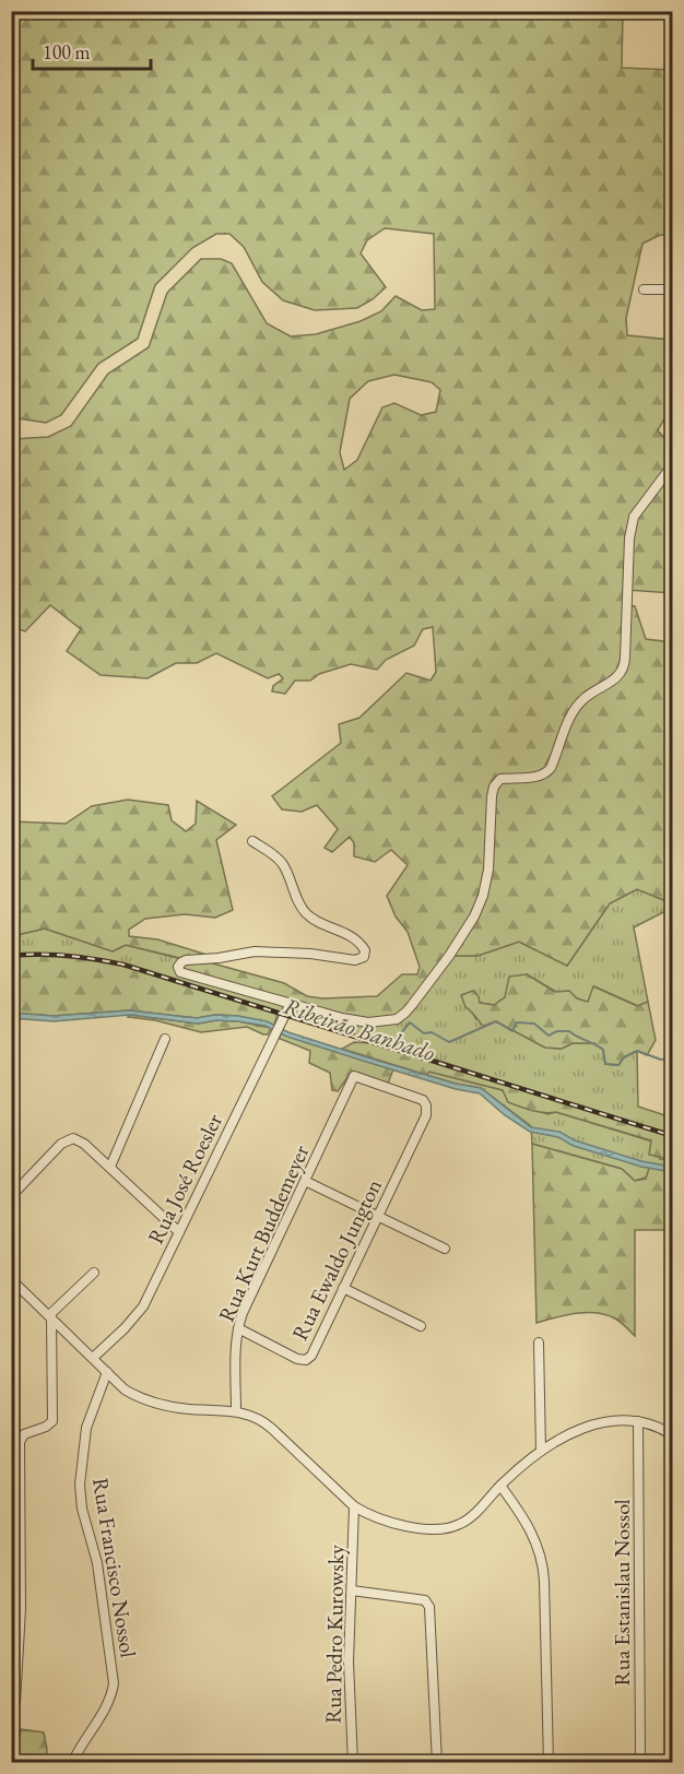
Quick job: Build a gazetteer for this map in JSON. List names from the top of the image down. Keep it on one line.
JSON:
{"streets":{"street":["Rua José Roesler","Rua Kurt Buddemeyer","Rua Ewaldo Jungton","Rua Francisco Nossol","Rua Estanislau Nossol","Rua Pedro Kurowsky"]},"crossings":[["Rua Kurt Buddemeyer","Rua Ewaldo Jungton"]],"water":["Ribeirão Banhado"],"scale_bar":"100 m"}
